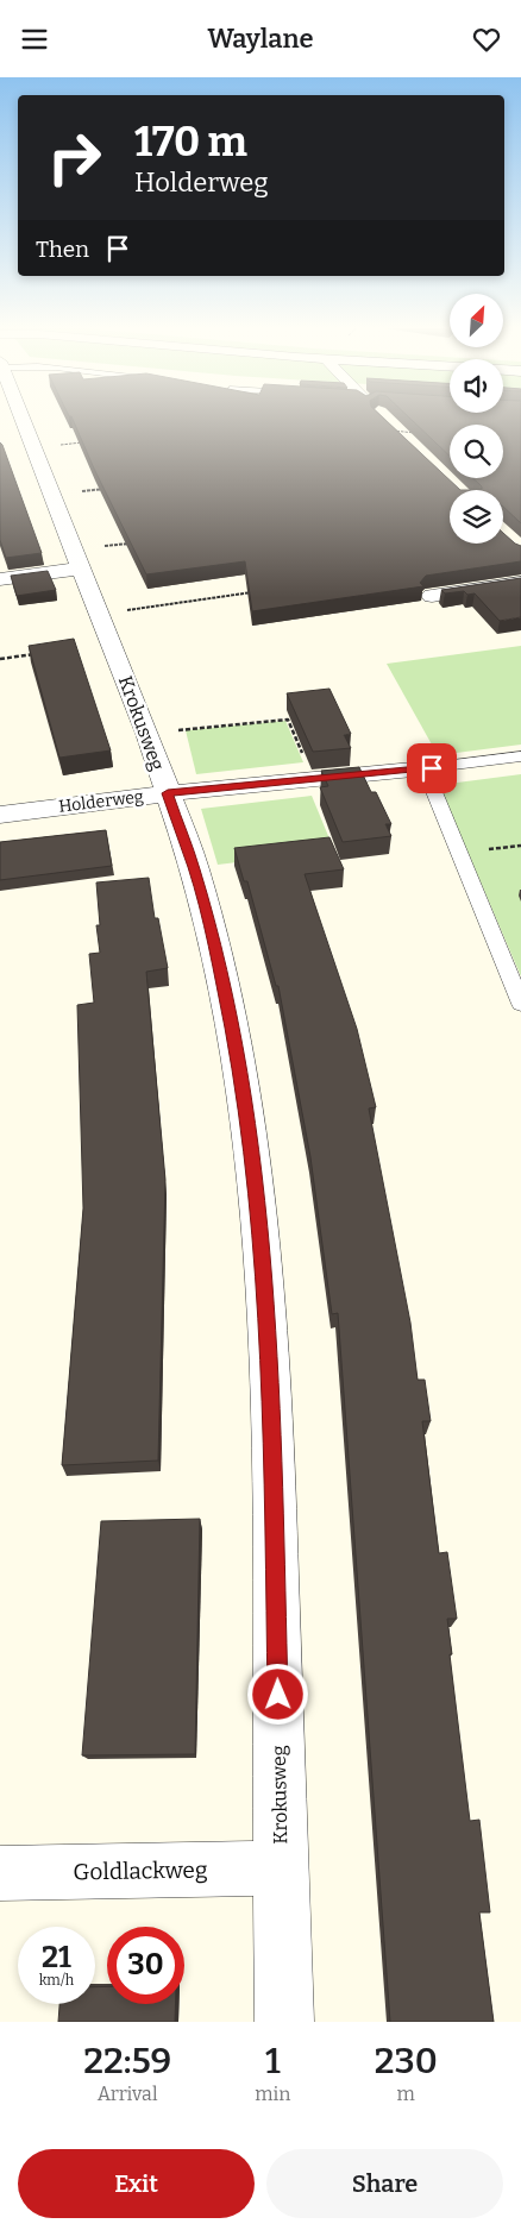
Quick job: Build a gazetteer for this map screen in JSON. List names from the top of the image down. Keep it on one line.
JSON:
{"streets":{"street":["Krokusweg","Holderweg","Goldlackweg"]},"crossings":[["Krokusweg","Holderweg"],["Krokusweg","Goldlackweg"]],"north":"top right","page":{"header":"Waylane","turn":["170 m","Holderweg"],"then":"Then","speed":"21 km/h","limit":"30","eta":["22:59","Arrival","1","min","230","m"],"buttons":["Exit","Share"]}}
